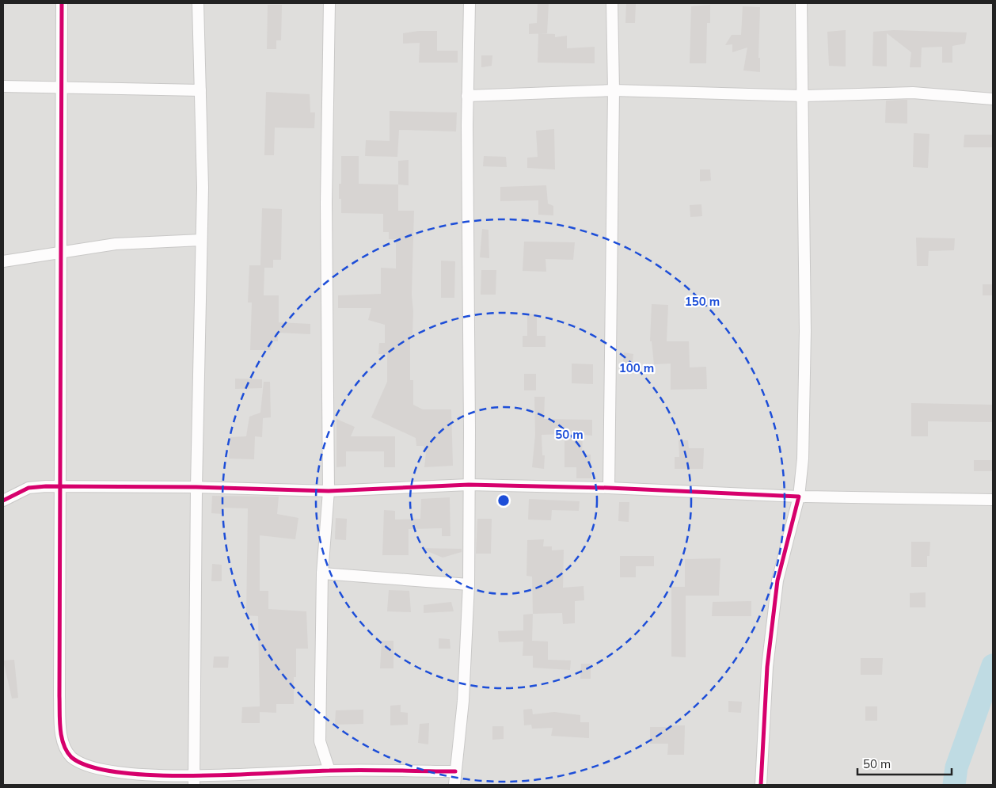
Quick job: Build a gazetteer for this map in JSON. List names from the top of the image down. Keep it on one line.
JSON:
{"scale_bar":"50 m","rings":["150 m","100 m","50 m"]}
